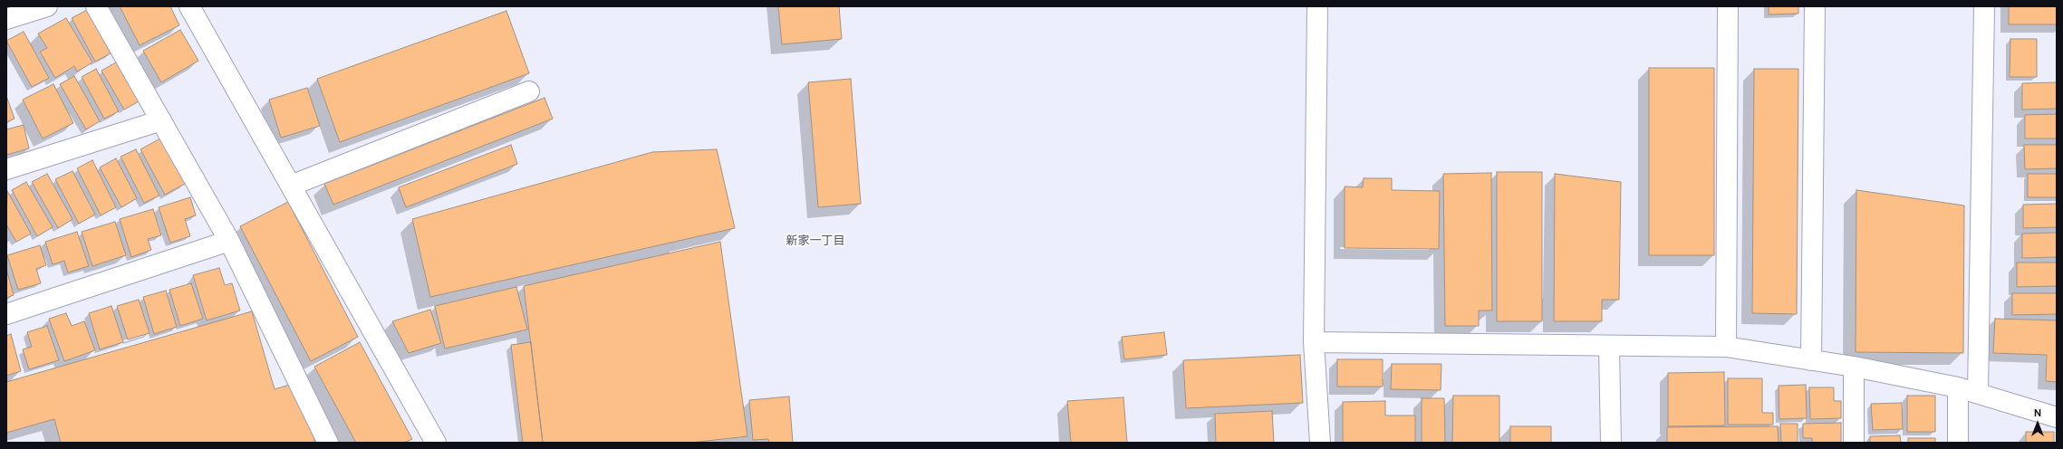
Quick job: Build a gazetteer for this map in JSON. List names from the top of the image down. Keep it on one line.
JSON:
{"districts":["新家一丁目"],"north":"top"}
